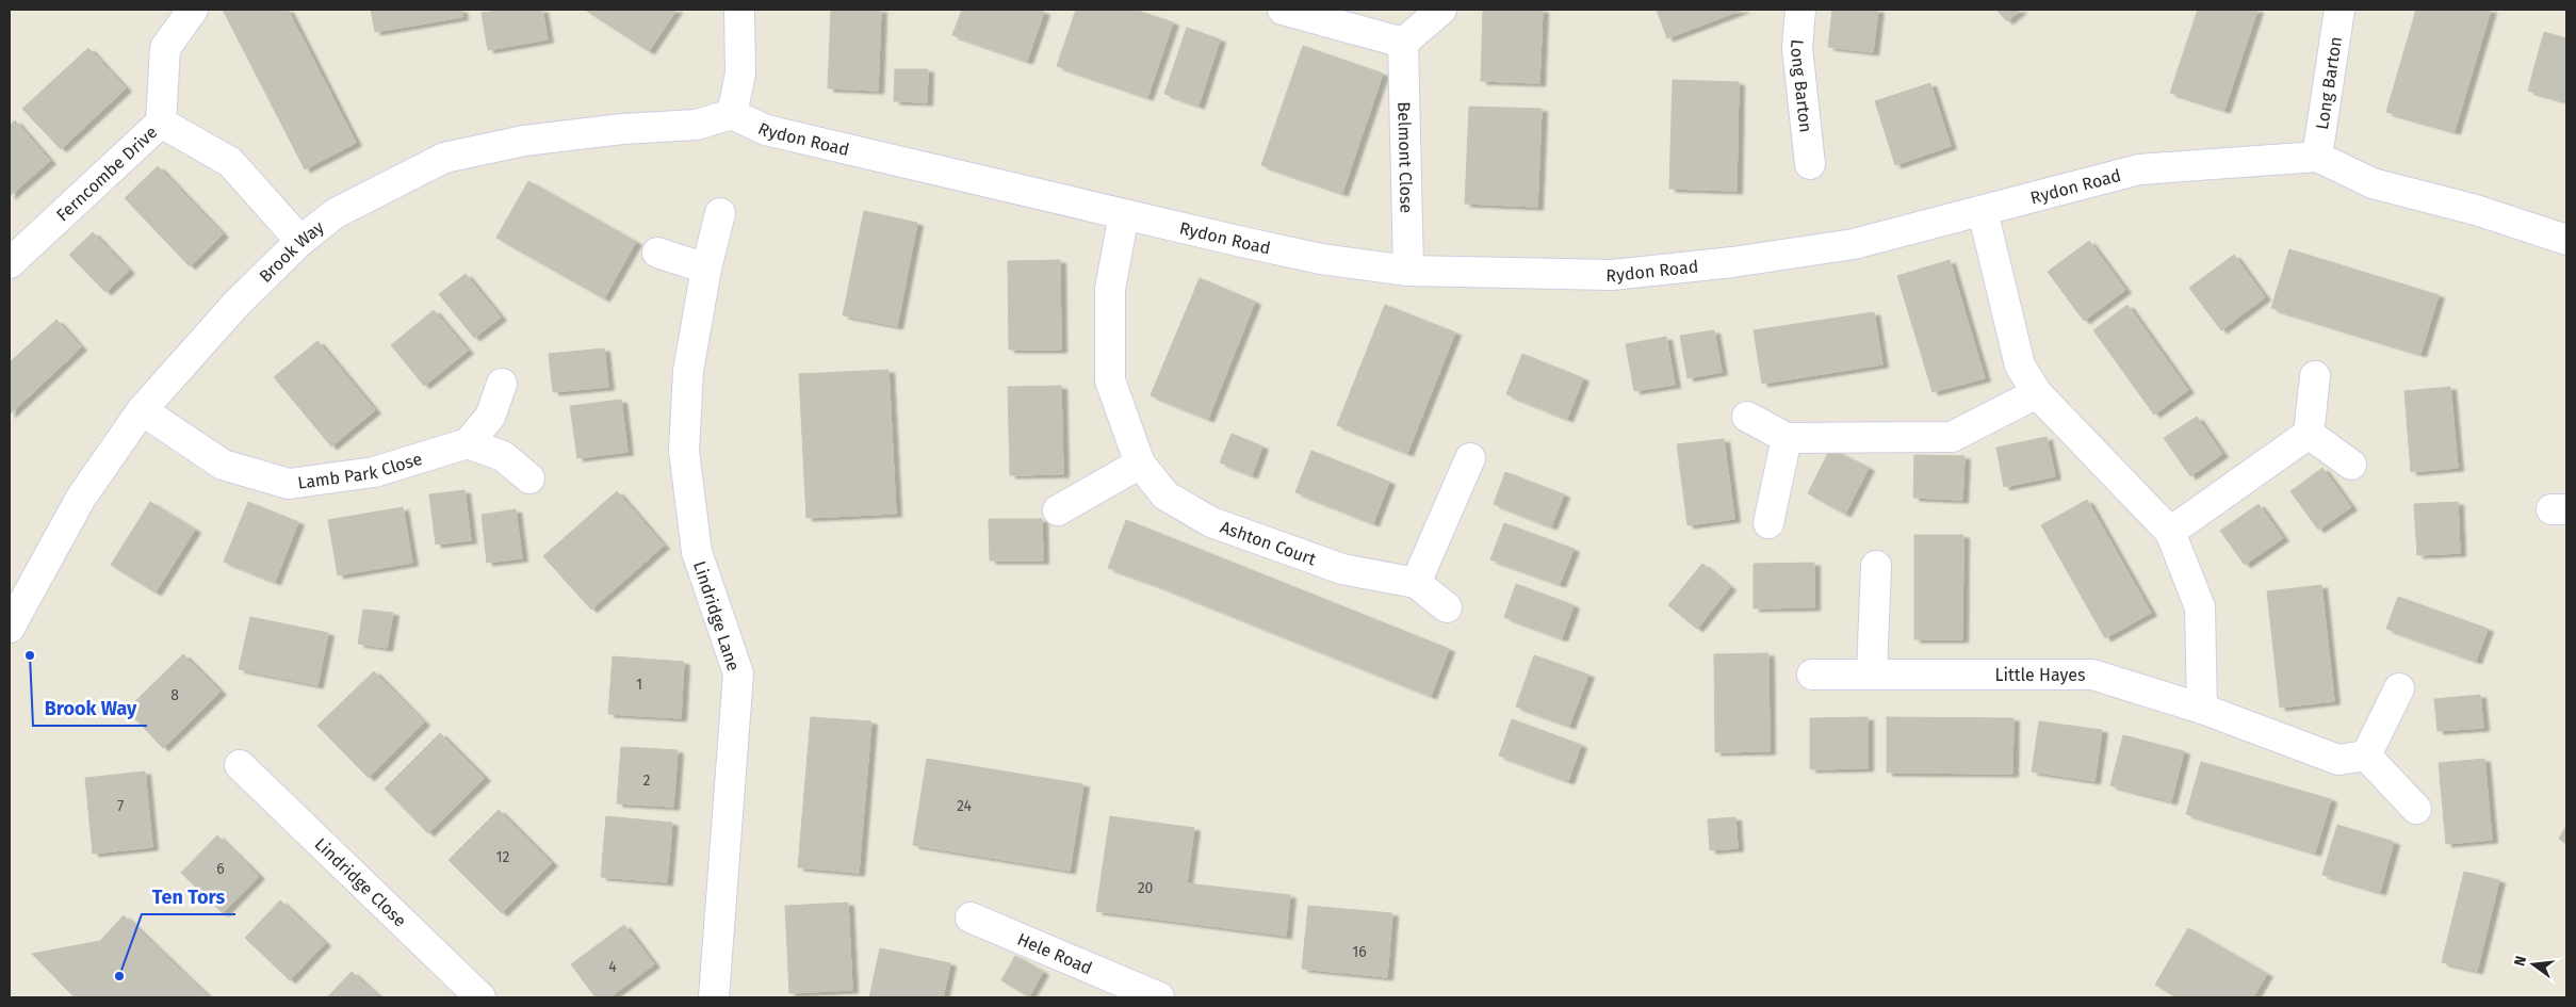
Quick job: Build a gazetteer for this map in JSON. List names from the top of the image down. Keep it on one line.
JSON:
{"streets":{"street":["Long Barton","Rydon Road","Belmont Close","Ferncombe Drive","Brook Way","Lamb Park Close","Ashton Court","Lindridge Lane","Little Hayes","Lindridge Close","Hele Road"]},"crossings":[["Long Barton","Rydon Road"],["Rydon Road","Belmont Close"],["Rydon Road","Brook Way"],["Rydon Road","Ashton Court"],["Ferncombe Drive","Brook Way"],["Brook Way","Lamb Park Close"]],"places":["Brook Way","Ten Tors"],"house_numbers":["1","8","2","7","24","12","6","20","16","4"],"north":"left"}
